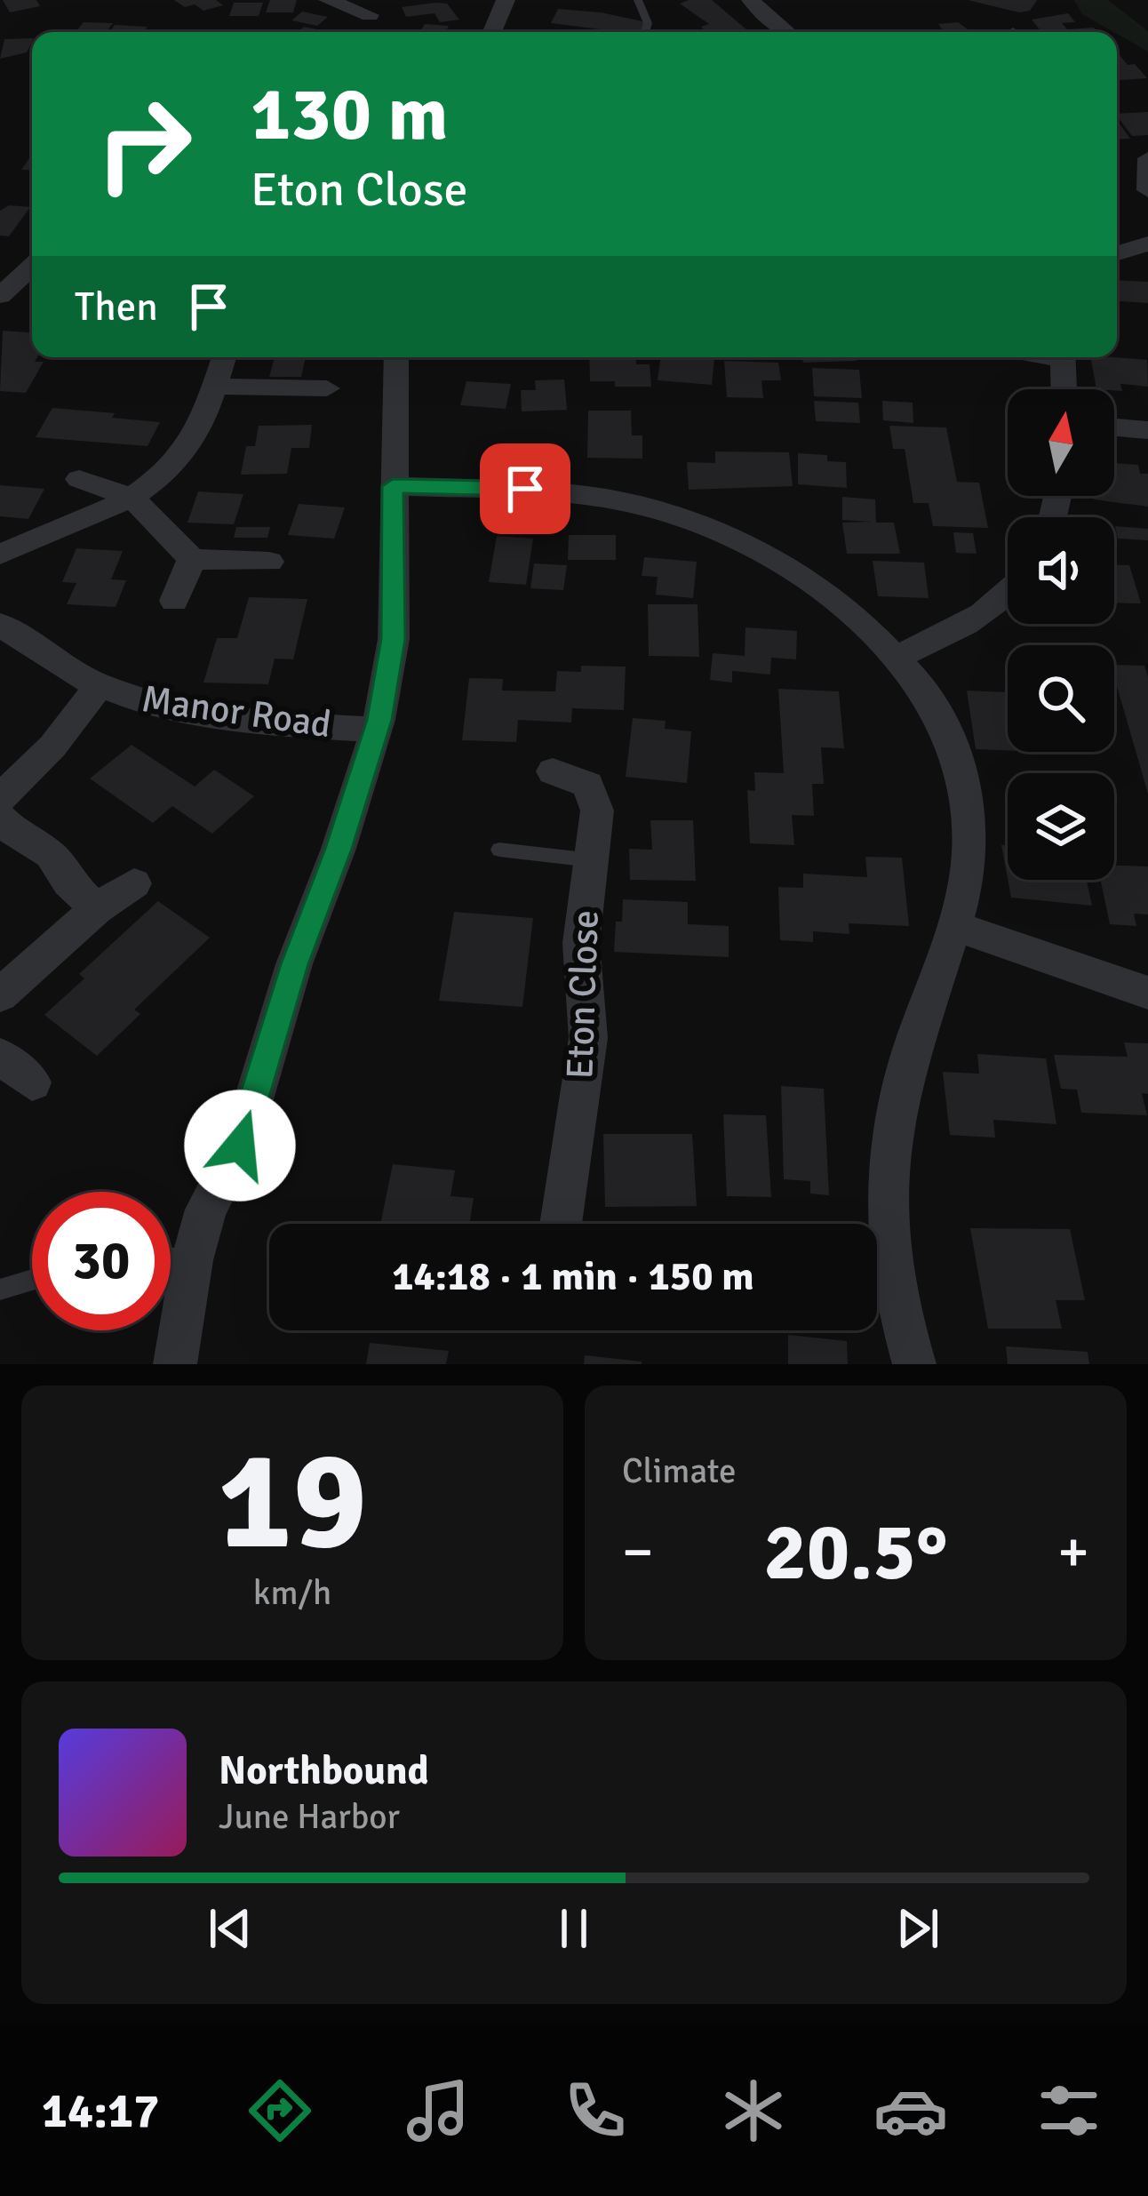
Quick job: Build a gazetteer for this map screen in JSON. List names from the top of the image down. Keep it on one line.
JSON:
{"streets":{"street":["Manor Road","Eton Close"]},"north":"top","page":{"turn":["130 m","Eton Close"],"then":"Then","limit":"30","trip":"14:18 · 1 min · 150 m","tile":[["19","km/h"],"Climate"],"heat":["−","20.5°","+"],"song":["Northbound","June Harbor"],"tabs":"14:17"}}
